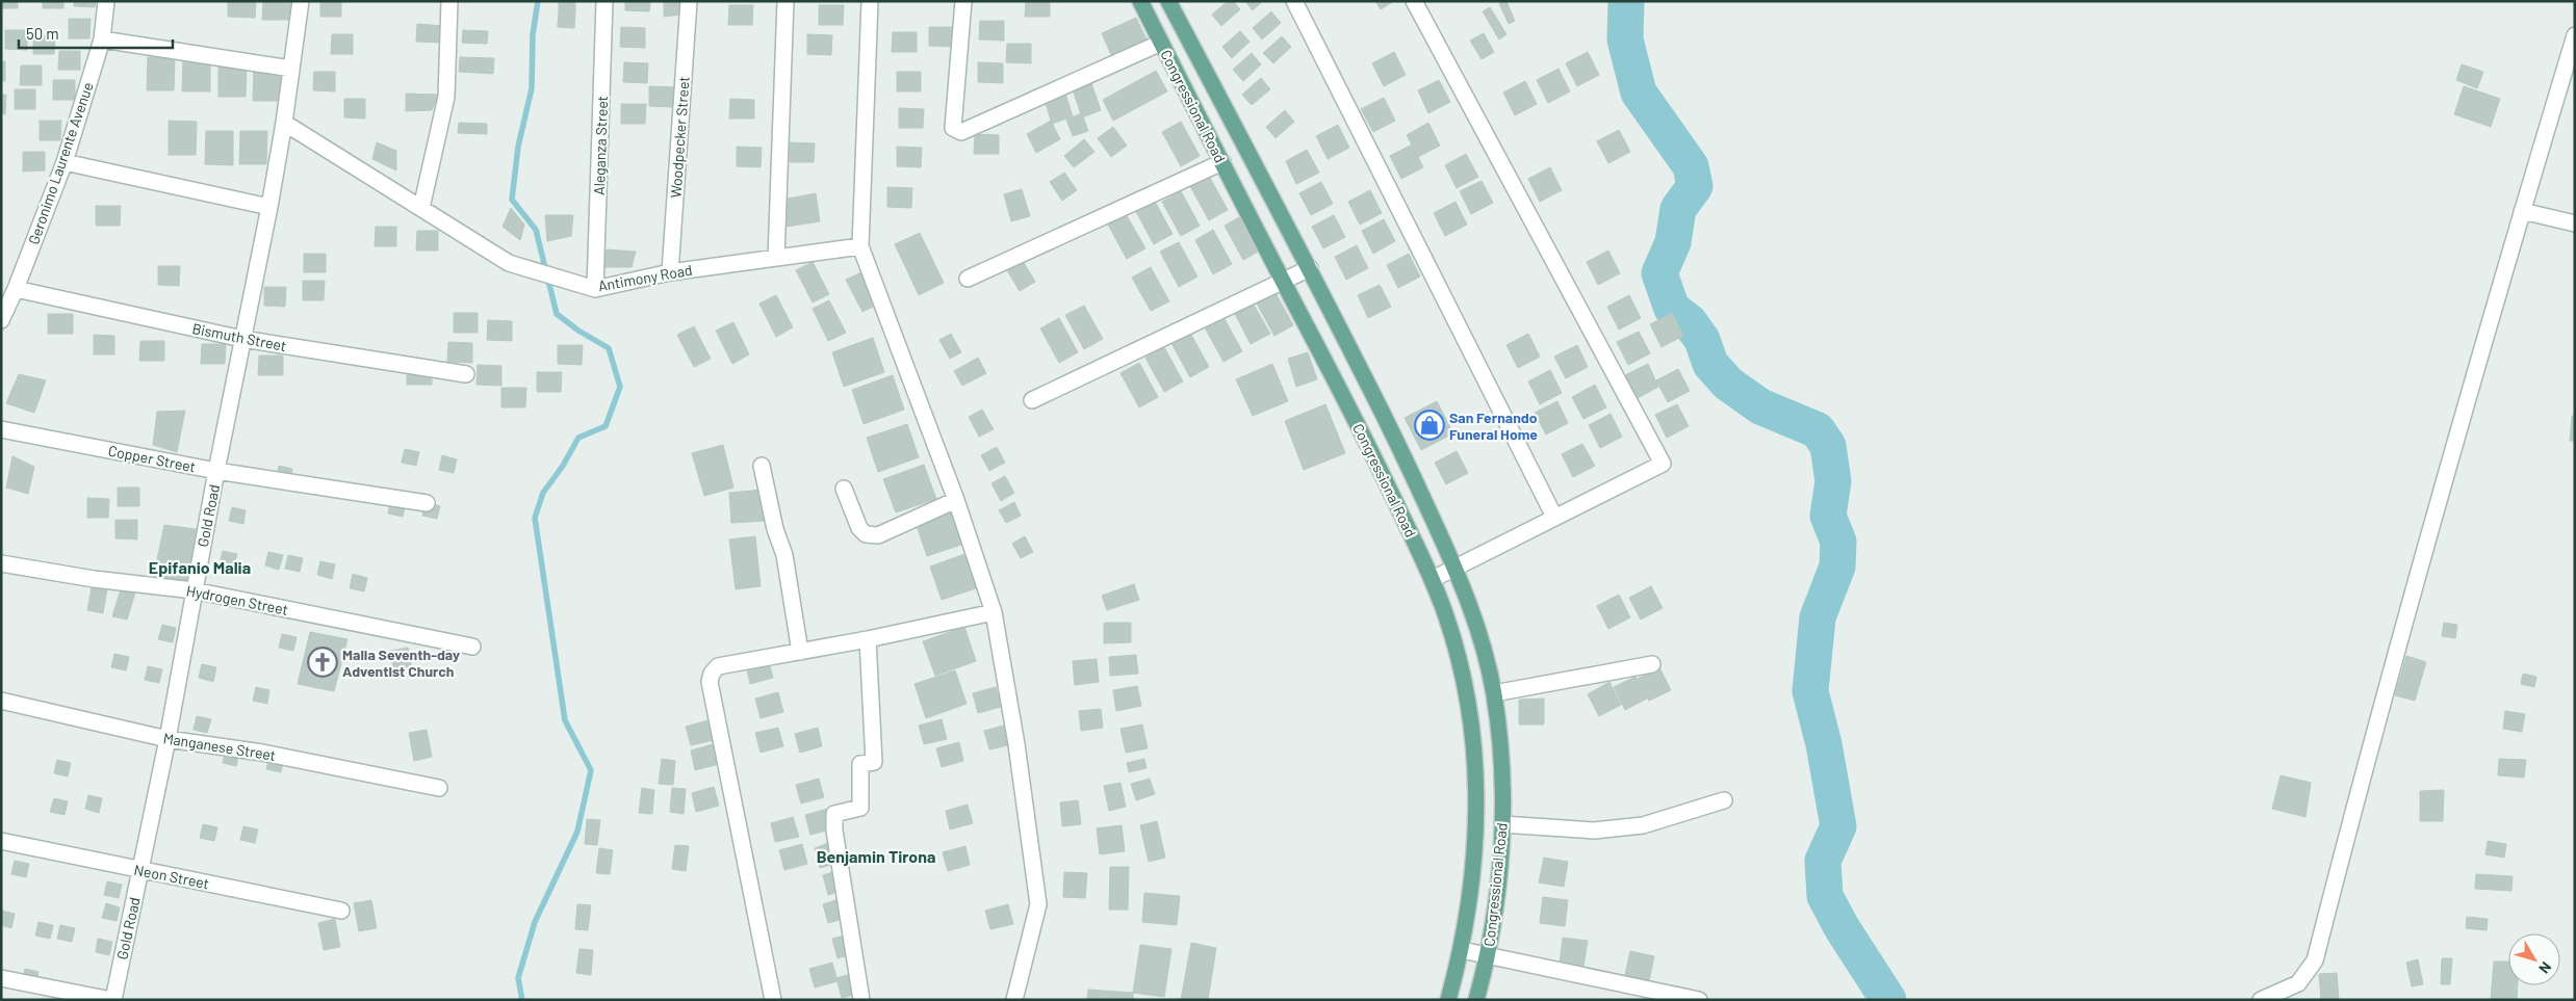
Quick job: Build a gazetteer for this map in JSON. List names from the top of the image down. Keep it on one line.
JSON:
{"streets":{"main road":["Congressional Road"],"street":["Woodpecker Street","Aleganza Street","Geronimo Laurente Avenue","Antimony Road","Bismuth Street","Copper Street","Gold Road","Hydrogen Street","Manganese Street","Neon Street"]},"crossings":[["Woodpecker Street","Antimony Road"],["Aleganza Street","Antimony Road"],["Geronimo Laurente Avenue","Bismuth Street"],["Antimony Road","Gold Road"],["Bismuth Street","Gold Road"],["Copper Street","Gold Road"],["Gold Road","Hydrogen Street"],["Gold Road","Manganese Street"],["Gold Road","Neon Street"]],"districts":["Epifanio Malia","Benjamin Tirona"],"places":{"shop":["San Fernando Funeral Home"],"church":["Malia Seventh-day Adventist Church"]},"scale_bar":"50 m","north":"bottom right"}
